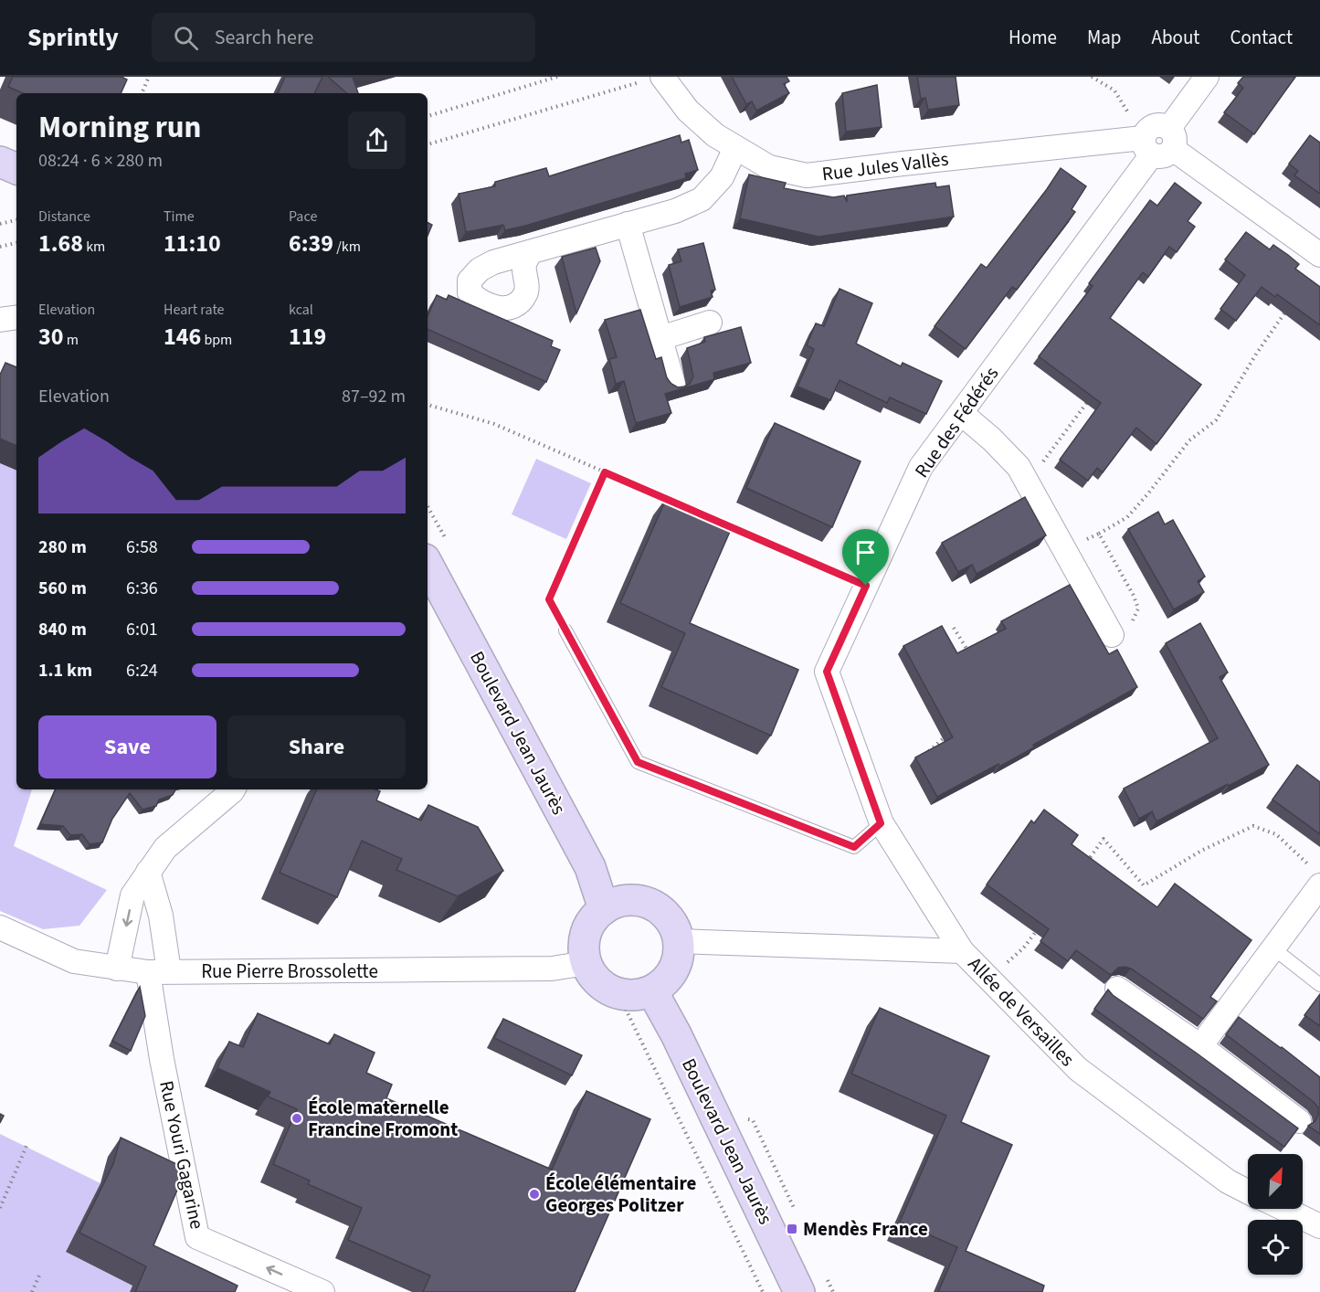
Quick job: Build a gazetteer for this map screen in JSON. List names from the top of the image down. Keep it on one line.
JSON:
{"streets":{"street":["Rue Jules Vallès","Rue des Fédérés","Boulevard Jean Jaurès","Rue Pierre Brossolette","Allée de Versailles","Rue Youri Gagarine"]},"crossings":[["Rue Jules Vallès","Rue des Fédérés"],["Rue des Fédérés","Allée de Versailles"],["Boulevard Jean Jaurès","Rue Pierre Brossolette"],["Boulevard Jean Jaurès","Allée de Versailles"],["Rue Pierre Brossolette","Allée de Versailles"],["Rue Pierre Brossolette","Rue Youri Gagarine"]],"one_way":["Rue Youri Gagarine"],"places":{"other":["École maternelle Francine Fromont","École élémentaire Georges Politzer"],"transit":["Mendès France"]},"north":"top right","page":{"header":"Sprintly","search":"Search here","nav":["Home","Map","About","Contact"],"heading":["Morning run","08:24 · 6 × 280 m"],"stats":[["Distance","1.68 km"],["Time","11:10"],["Pace","6:39 /km"],["Elevation","30 m"],["Heart rate","146 bpm"],["kcal","119"]],"chart":["Elevation","87–92 m"],"list":[{"name":"280 m","note":"6:58"},{"name":"560 m","note":"6:36"},{"name":"840 m","note":"6:01"},{"name":"1.1 km","note":"6:24"}],"buttons":["Save","Share"]}}
